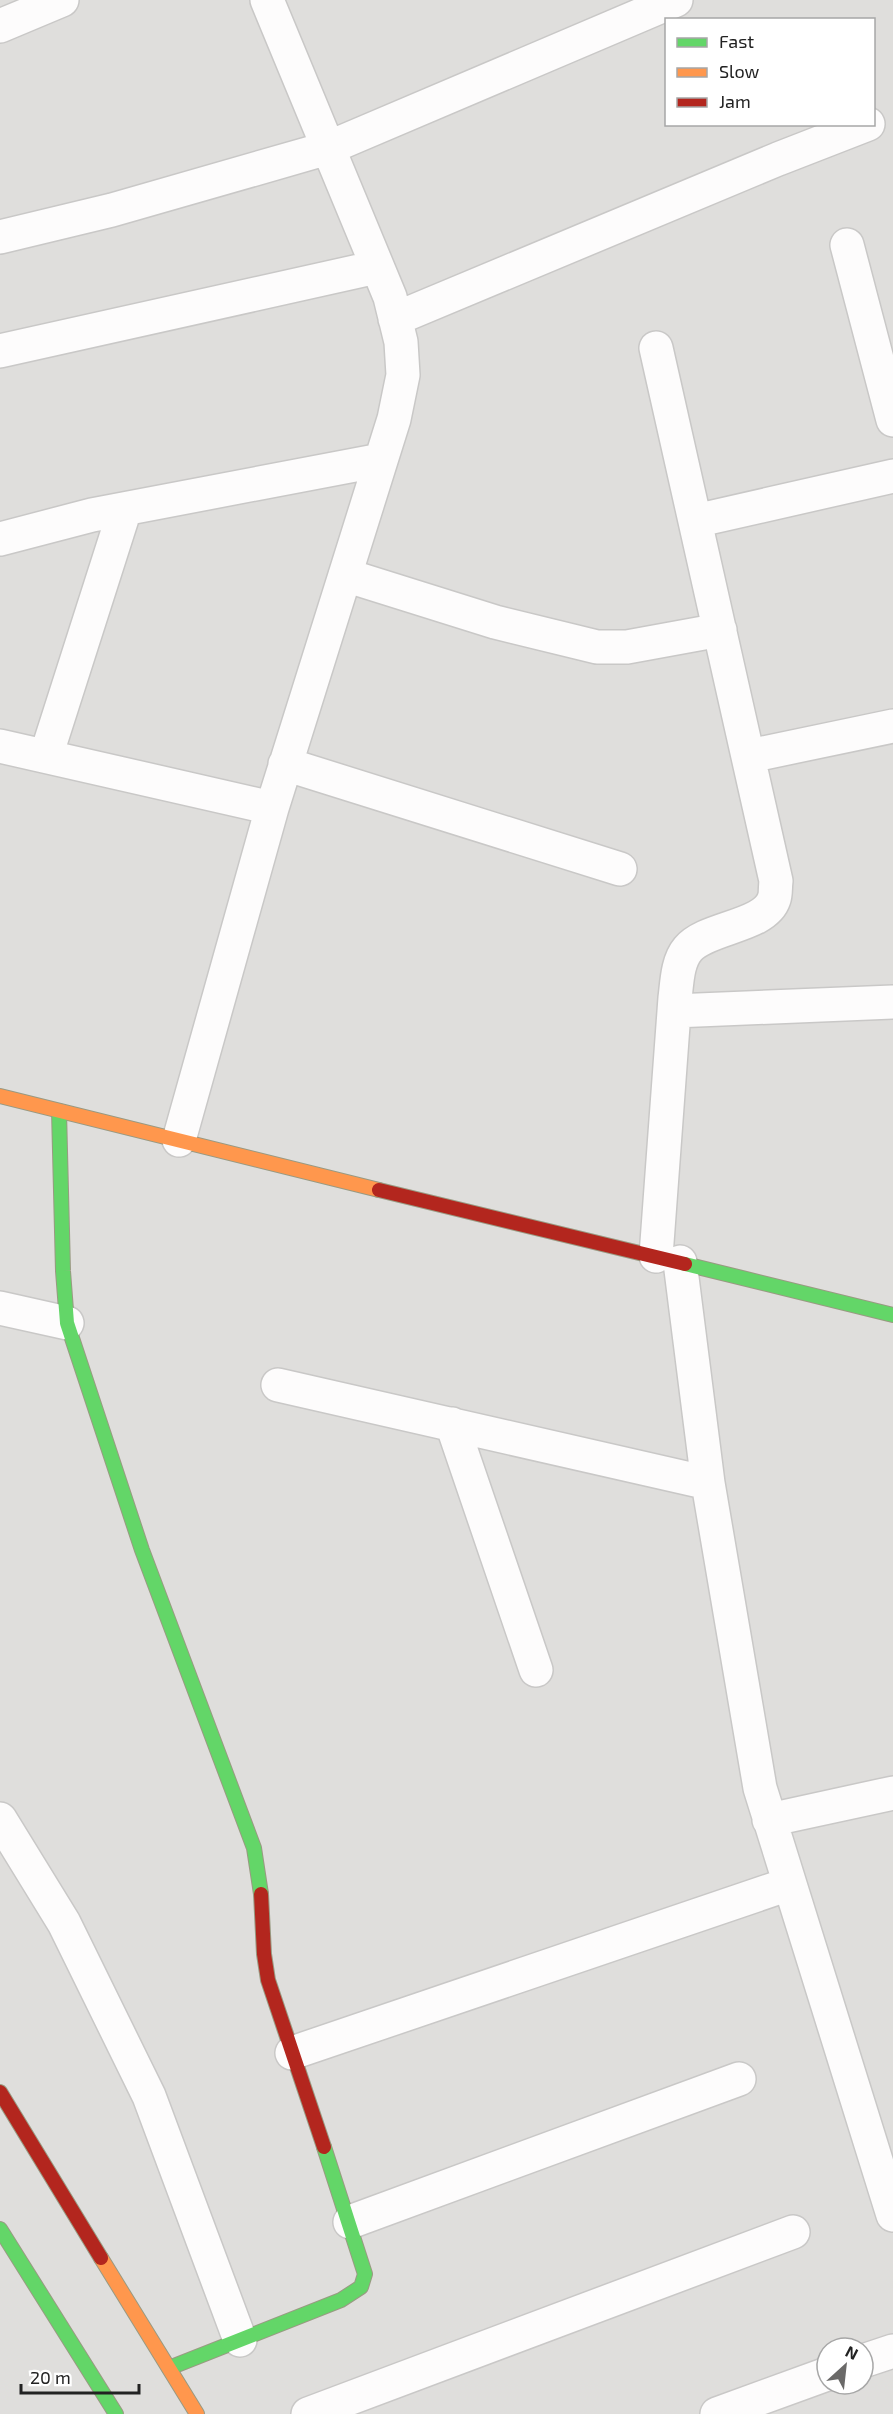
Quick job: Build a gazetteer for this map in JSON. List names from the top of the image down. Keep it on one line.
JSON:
{"legend":["Fast","Slow","Jam"],"scale_bar":"20 m","north":"top right"}
